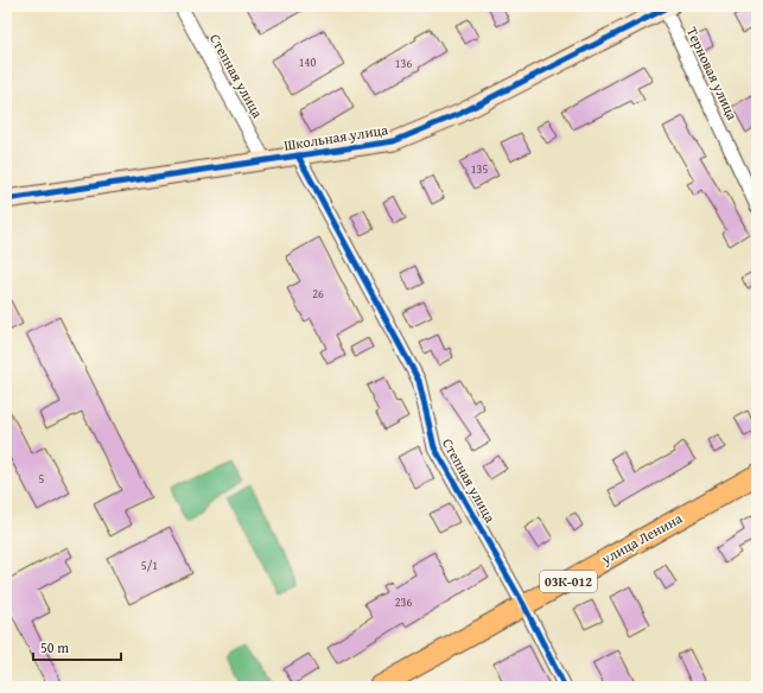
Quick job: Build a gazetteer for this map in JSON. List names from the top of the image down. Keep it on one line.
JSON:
{"streets":{"main road":["улица Ленина","03К-012"],"street":["Терновая улица","Степная улица","Школьная улица"]},"crossings":[["Терновая улица","Школьная улица"],["Степная улица","Школьная улица"],["Степная улица","улица Ленина"]],"house_numbers":["140","136","135","26","5","5/1","236"],"scale_bar":"50 m"}
